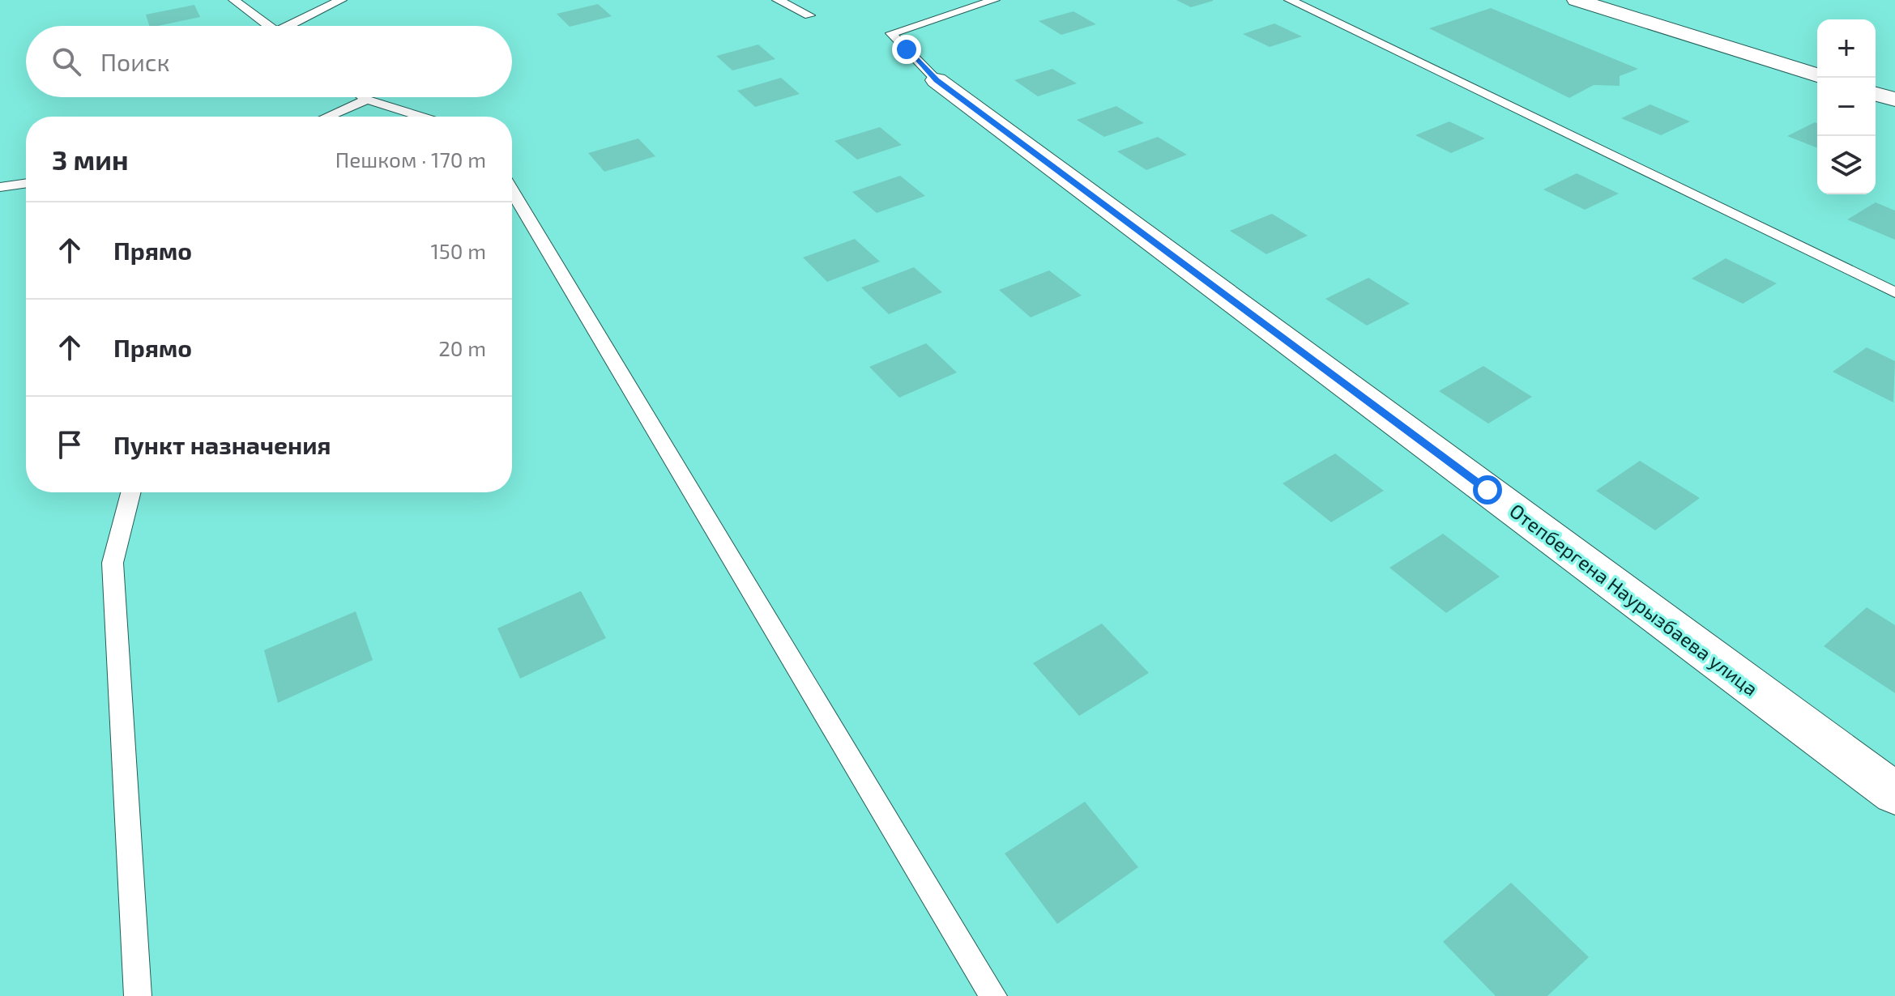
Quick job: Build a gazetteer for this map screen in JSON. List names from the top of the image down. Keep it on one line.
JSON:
{"streets":{"street":["Отепбергена Наурызбаева улица"]},"page":{"map_buttons":["+","−"],"search":"Поиск","heading":["3 мин","Пешком · 170 m"],"list":[["Прямо","150 m"],["Прямо","20 m"],"Пункт назначения"]}}
